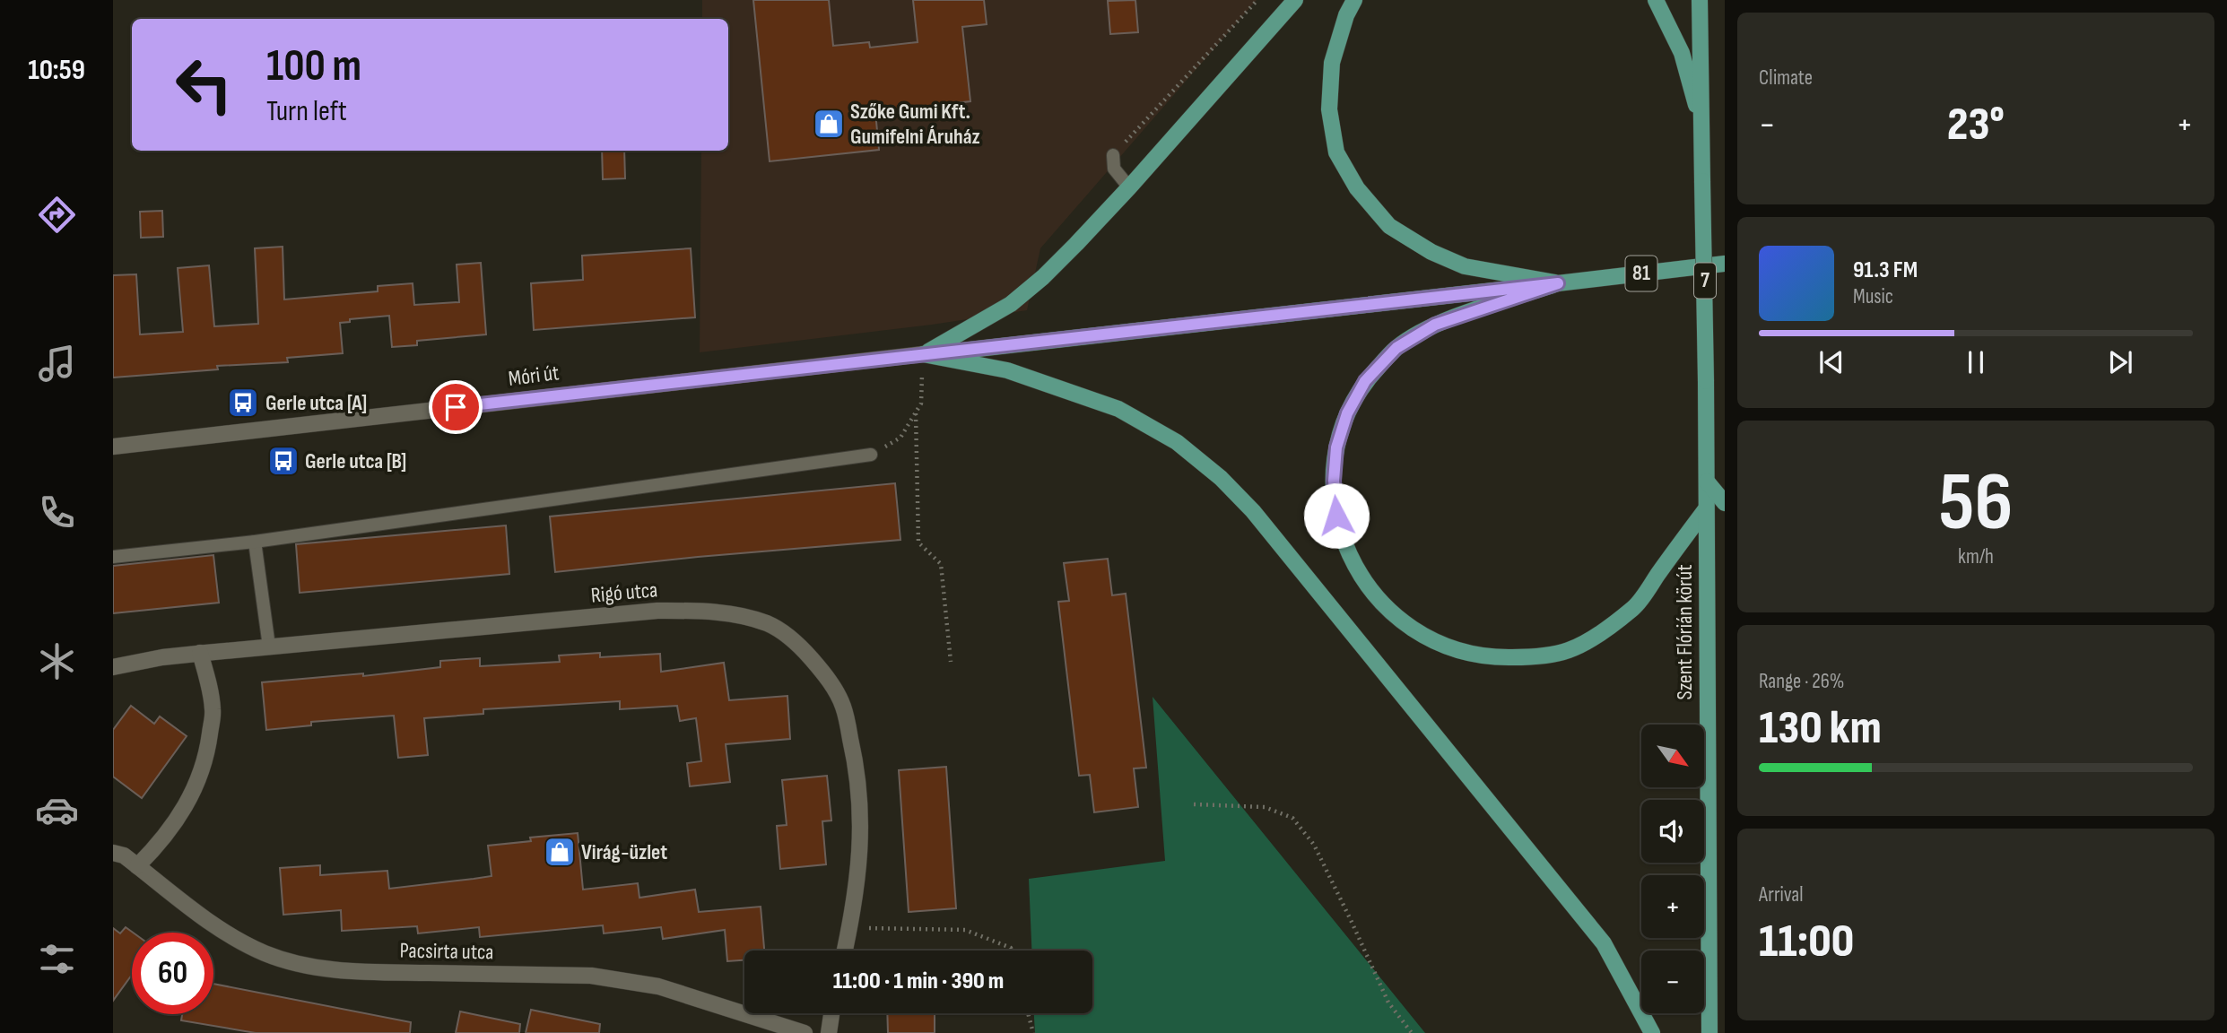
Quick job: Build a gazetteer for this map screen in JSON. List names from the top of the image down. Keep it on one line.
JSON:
{"streets":{"main road":["81","7","Szent Flórián körút"],"street":["Móri út","Rigó utca","Pacsirta utca"]},"crossings":[["81","Móri út"],["7","Szent Flórián körút"]],"places":{"shop":["Szőke Gumi Kft. Gumifelni Áruház","Virág-üzlet"],"bus stop":["Gerle utca [A]","Gerle utca [B]"]},"north":"bottom right","page":{"tabs":"10:59","tile":["Climate",["56","km/h"],["Range · 26%","130 km"],["Arrival","11:00"]],"turn":["100 m","Turn left"],"heat":["−","23°","+"],"song":["91.3 FM","Music"],"map_buttons":["+","−"],"limit":"60","trip":"11:00 · 1 min · 390 m"}}
